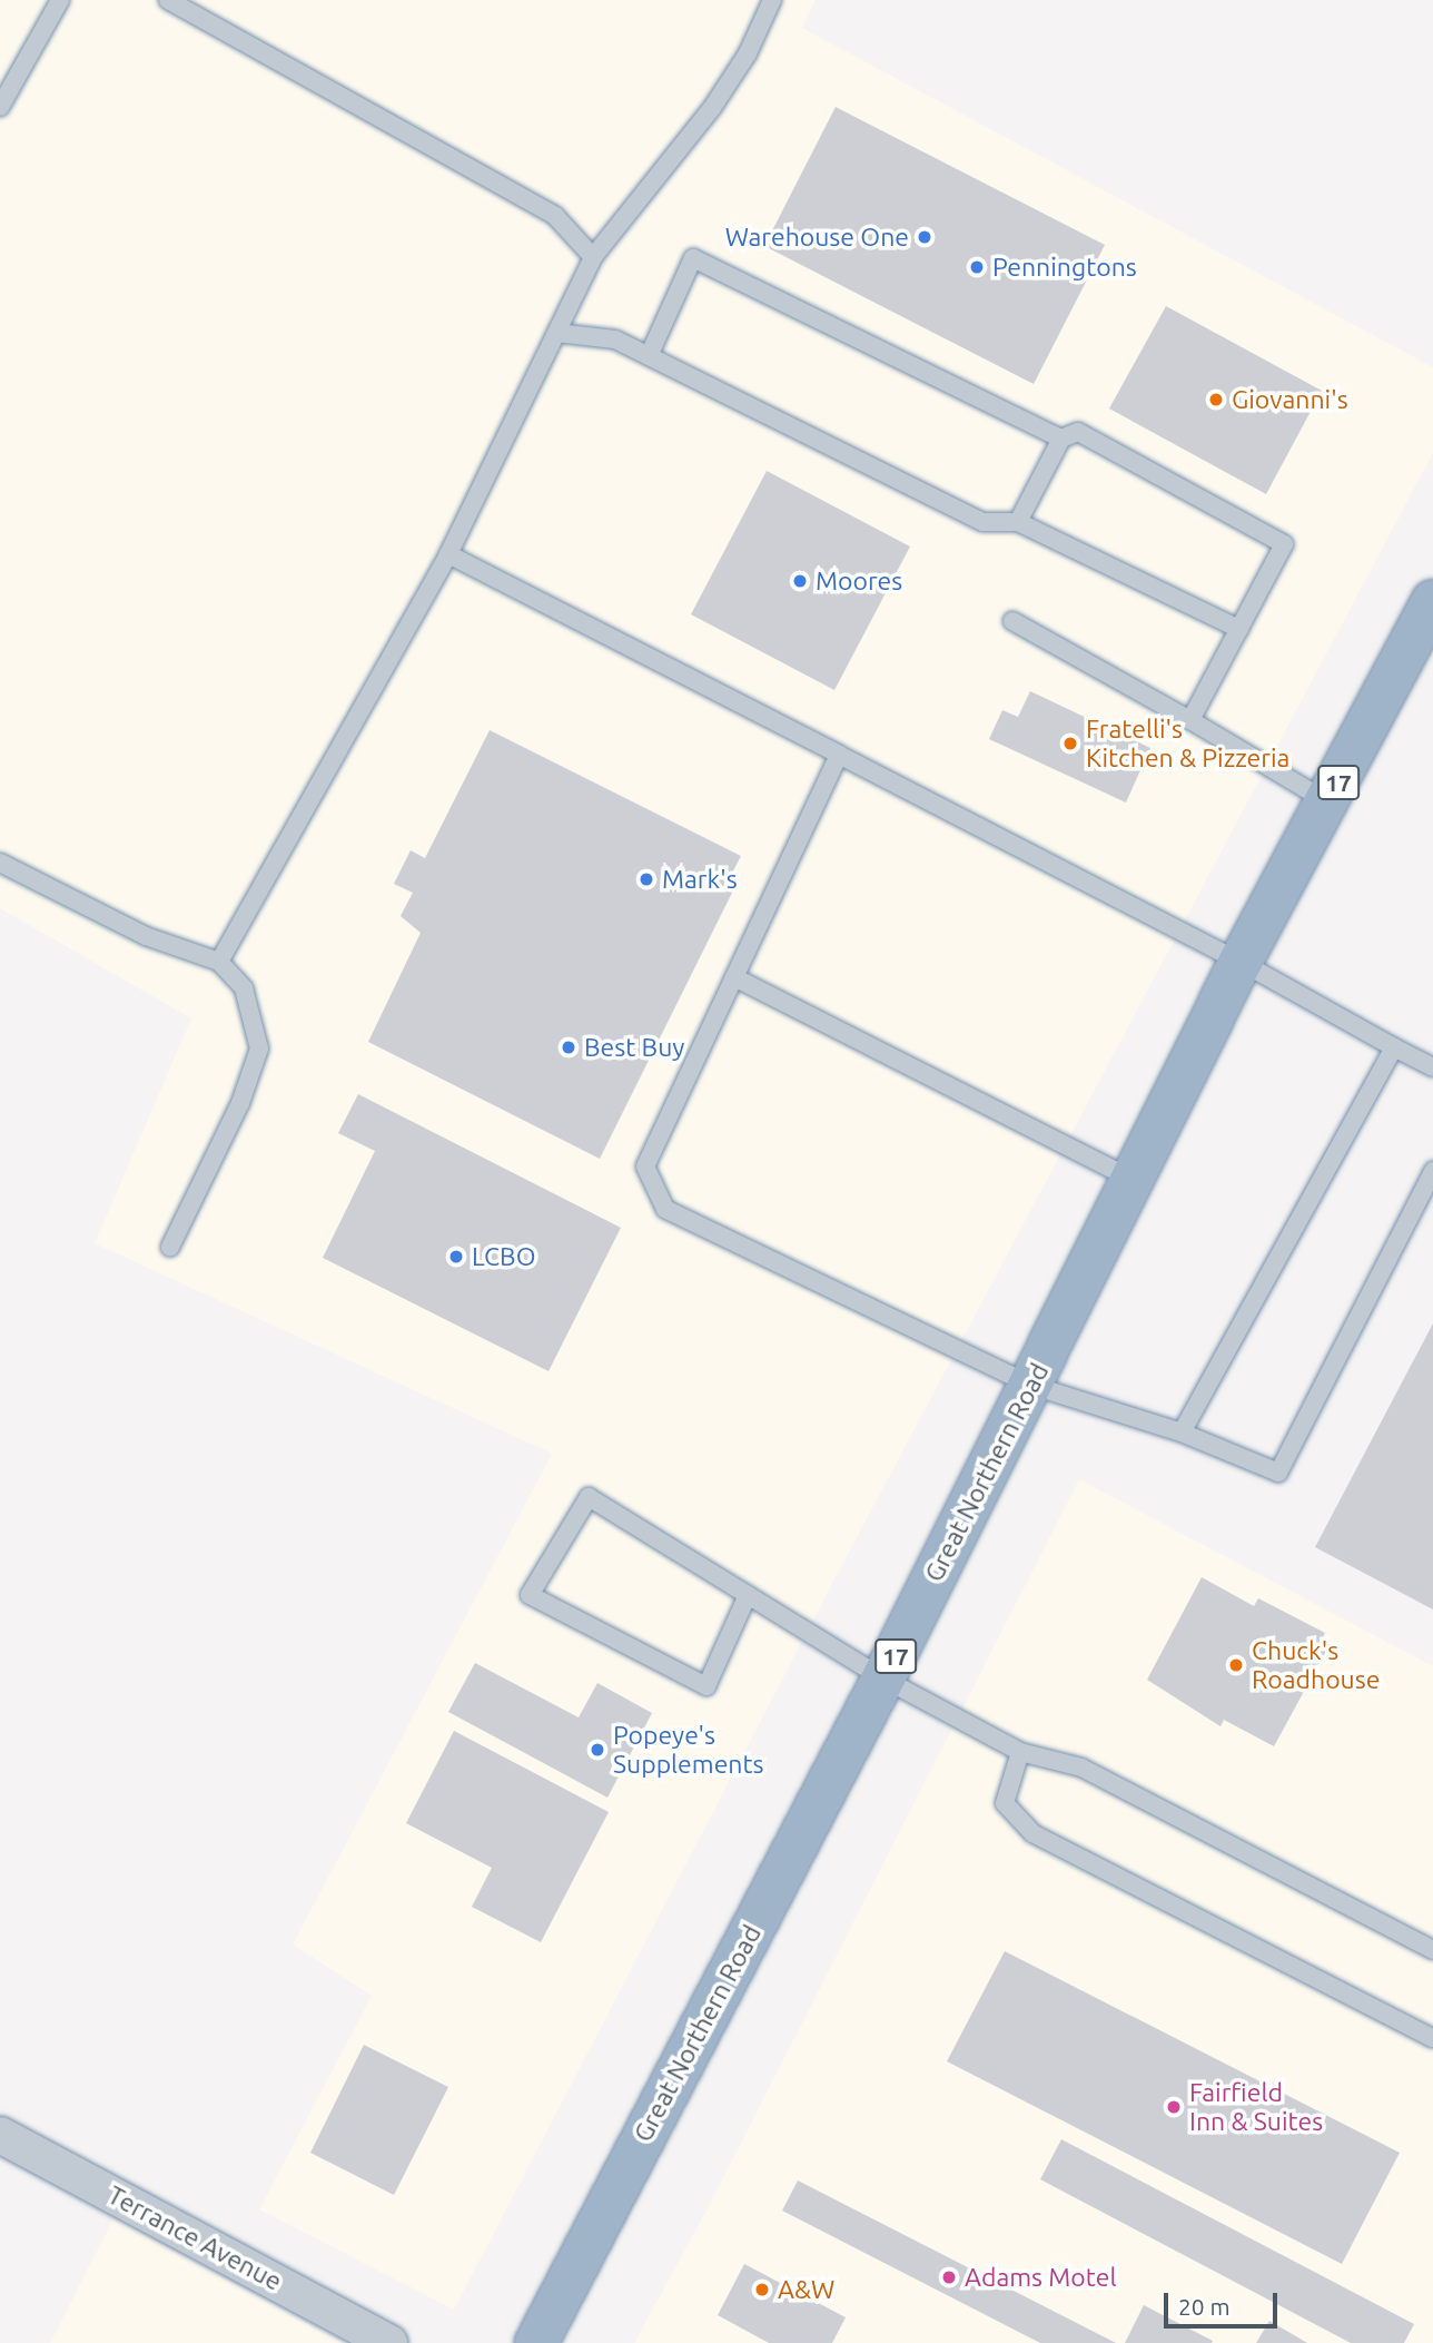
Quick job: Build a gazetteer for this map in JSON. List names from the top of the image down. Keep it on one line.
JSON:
{"streets":{"highway":["17","Great Northern Road"],"street":["Terrance Avenue"]},"places":["Warehouse One","Penningtons","Giovanni's","Moores","Fratelli's Kitchen & Pizzeria","Mark's","Best Buy","LCBO","Chuck's Roadhouse","Popeye's Supplements","Fairfield Inn & Suites","Adams Motel","A&W"],"scale_bar":"20 m"}
